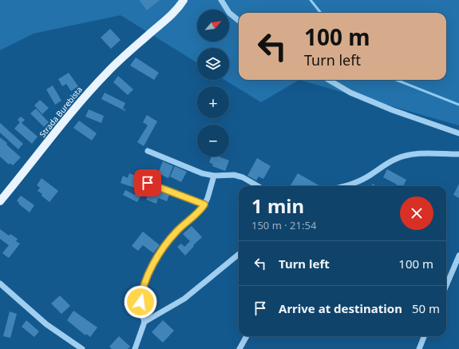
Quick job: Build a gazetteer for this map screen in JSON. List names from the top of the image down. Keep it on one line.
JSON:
{"streets":{"main road":["Strada Burebista"]},"north":"top right","page":{"map_buttons":["+","−"],"turn":["100 m","Turn left"],"heading":["1 min","150 m · 21:54"],"list":[{"name":"Turn left","value":"100 m"},{"name":"Arrive at destination","value":"50 m"}]}}
